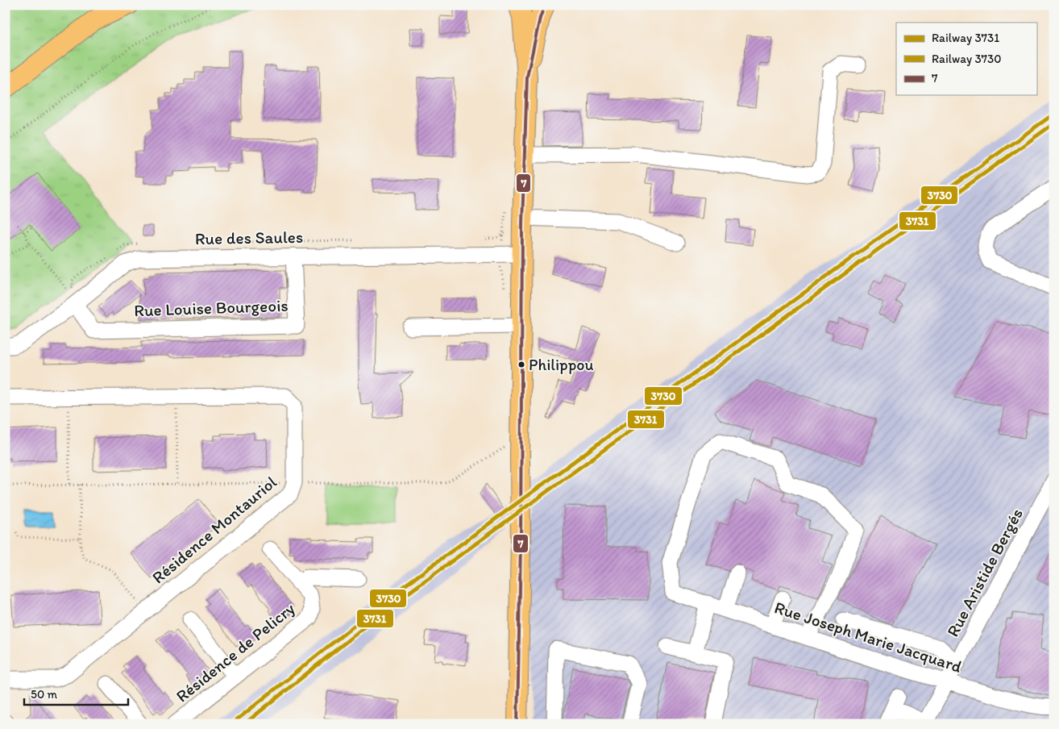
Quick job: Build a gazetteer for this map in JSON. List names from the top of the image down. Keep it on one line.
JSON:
{"streets":{"street":["Rue des Saules","Rue Louise Bourgeois","Résidence Montauriol","Rue Aristide Bergés","Rue Joseph Marie Jacquard","Résidence de Pelicry"]},"crossings":[["Rue des Saules","Rue Louise Bourgeois"],["Rue Aristide Bergés","Rue Joseph Marie Jacquard"]],"places":["Philippou"],"lines":["transit line 7","rail line 3730","rail line 3731"],"legend":["Railway 3731","Railway 3730","7"],"scale_bar":"50 m"}
